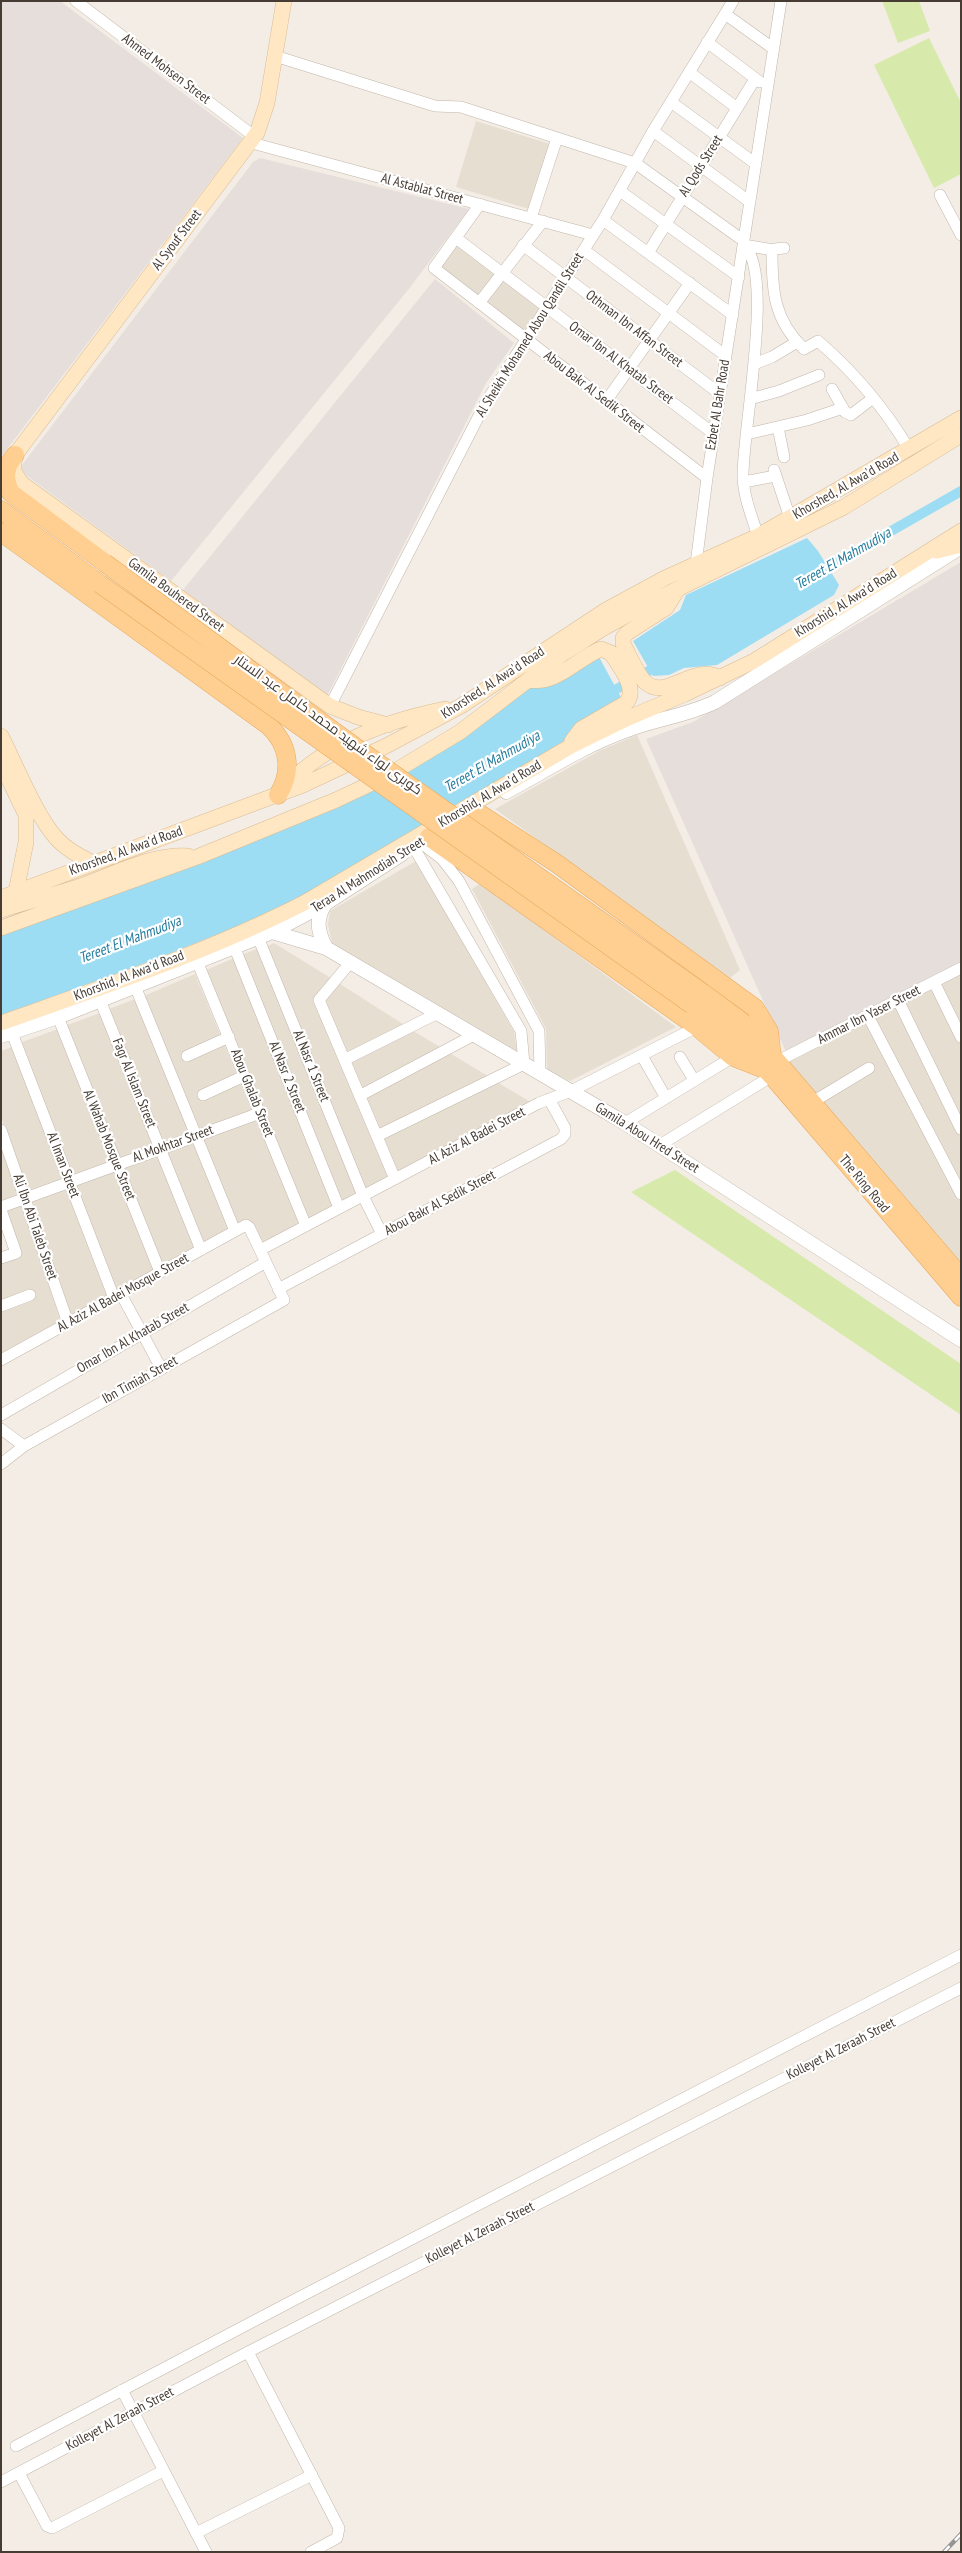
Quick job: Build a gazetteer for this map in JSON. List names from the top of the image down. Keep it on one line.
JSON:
{"streets":{"main road":["Al Syouf Street","Khorshed, Al Awa'd Road","Gamila Bouhered Street","Khorshid, Al Awa'd Road","كوبرى لواء شهيد محمد كامل عبد الستار","The Ring Road"],"street":["Ahmed Mohsen Street","Al Qods Street","Al Astablat Street","Othman Ibn Affan Street","Al Sheikh Mohamed Abou Qandil Street","Omar Ibn Al Khatab Street","Abou Bakr Al Sedik Street","Ezbet Al Bahr Road","Teraa Al Mahmodiah Street","Ammar Ibn Yaser Street","Al Nasr 1 Street","Al Nasr 2 Street","Fagr Al Islam Street","Abou Ghalab Street","Al Aziz Al Badei Street","Gamila Abou Hred Street","Al Mokhtar Street","Al Wahab Mosque Street","Al Iman Street","Ali Ibn Abi Taleb Street","Al Aziz Al Badei Mosque Street","Ibn Timiah Street","Kolleyet Al Zeraah Street"]},"crossings":[["Ahmed Mohsen Street","Al Astablat Street"],["Ahmed Mohsen Street","Al Syouf Street"],["Al Astablat Street","Al Syouf Street"],["Al Astablat Street","Al Sheikh Mohamed Abou Qandil Street"],["Al Syouf Street","Gamila Bouhered Street"],["Al Syouf Street","كوبرى لواء شهيد محمد كامل عبد الستار"],["Othman Ibn Affan Street","Al Sheikh Mohamed Abou Qandil Street"],["Othman Ibn Affan Street","Ezbet Al Bahr Road"],["Al Sheikh Mohamed Abou Qandil Street","Omar Ibn Al Khatab Street"],["Al Sheikh Mohamed Abou Qandil Street","Abou Bakr Al Sedik Street"],["Al Sheikh Mohamed Abou Qandil Street","Gamila Bouhered Street"],["Omar Ibn Al Khatab Street","Abou Bakr Al Sedik Street"],["Omar Ibn Al Khatab Street","Ezbet Al Bahr Road"],["Omar Ibn Al Khatab Street","Al Iman Street"],["Abou Bakr Al Sedik Street","Ezbet Al Bahr Road"],["Abou Bakr Al Sedik Street","Al Nasr 1 Street"],["Abou Bakr Al Sedik Street","Al Aziz Al Badei Street"],["Abou Bakr Al Sedik Street","Ibn Timiah Street"],["Ezbet Al Bahr Road","Khorshed, Al Awa'd Road"],["Gamila Bouhered Street","كوبرى لواء شهيد محمد كامل عبد الستار"],["Khorshid, Al Awa'd Road","Teraa Al Mahmodiah Street"],["Khorshid, Al Awa'd Road","Al Iman Street"],["كوبرى لواء شهيد محمد كامل عبد الستار","Ammar Ibn Yaser Street"],["كوبرى لواء شهيد محمد كامل عبد الستار","The Ring Road"],["Teraa Al Mahmodiah Street","Al Nasr 1 Street"],["Teraa Al Mahmodiah Street","Al Nasr 2 Street"],["Teraa Al Mahmodiah Street","Fagr Al Islam Street"],["Teraa Al Mahmodiah Street","Abou Ghalab Street"],["Teraa Al Mahmodiah Street","Gamila Abou Hred Street"],["Teraa Al Mahmodiah Street","Al Wahab Mosque Street"],["Teraa Al Mahmodiah Street","Al Iman Street"],["Ammar Ibn Yaser Street","Gamila Abou Hred Street"],["Ammar Ibn Yaser Street","The Ring Road"],["Al Nasr 1 Street","Al Aziz Al Badei Street"],["Al Nasr 2 Street","Al Aziz Al Badei Street"],["Fagr Al Islam Street","Al Mokhtar Street"],["Fagr Al Islam Street","Al Aziz Al Badei Mosque Street"],["Abou Ghalab Street","Al Aziz Al Badei Street"],["Abou Ghalab Street","Al Mokhtar Street"],["Al Aziz Al Badei Street","Gamila Abou Hred Street"],["Al Mokhtar Street","Al Wahab Mosque Street"],["Al Mokhtar Street","Al Iman Street"],["Al Mokhtar Street","Ali Ibn Abi Taleb Street"],["Al Wahab Mosque Street","Al Aziz Al Badei Mosque Street"],["Al Iman Street","Al Aziz Al Badei Mosque Street"],["Al Iman Street","Ibn Timiah Street"],["Ali Ibn Abi Taleb Street","Al Aziz Al Badei Mosque Street"]],"water":["Tereet El Mahmudiya"]}
